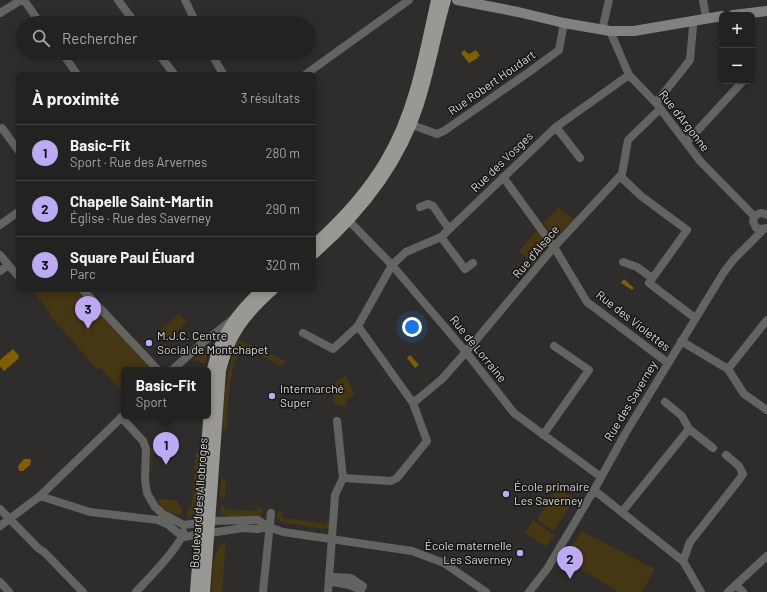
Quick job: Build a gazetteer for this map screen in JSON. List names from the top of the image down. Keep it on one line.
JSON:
{"streets":{"main road":["Boulevard des Allobroges"],"street":["Rue Robert Houdart","Rue d'Argonne","Rue des Vosges","Rue d'Alsace","Rue des Violettes","Rue de Lorraine","Rue des Saverney"]},"crossings":[["Rue d'Argonne","Rue des Vosges"],["Rue d'Argonne","Rue d'Alsace"],["Rue d'Argonne","Rue des Saverney"],["Rue des Vosges","Rue des Violettes"],["Rue des Vosges","Rue de Lorraine"],["Rue d'Alsace","Rue des Violettes"],["Rue d'Alsace","Rue de Lorraine"],["Rue des Violettes","Rue des Saverney"],["Rue de Lorraine","Rue des Saverney"]],"places":["M.J.C. Centre Social de Montchapet","Intermarché Super","École primaire Les Saverney","École maternelle Les Saverney"],"page":{"map_buttons":["+","−"],"search":"Rechercher","heading":["À proximité","3 résultats"],"list":[{"mark":"1","name":"Basic-Fit","note":"Sport · Rue des Arvernes","value":"280 m"},{"mark":"2","name":"Chapelle Saint-Martin","note":"Église · Rue des Saverney","value":"290 m"},{"mark":"3","name":"Square Paul Éluard","note":"Parc","value":"320 m"}],"pins":["3","1","2"],"popup":["Basic-Fit","Sport"]}}
